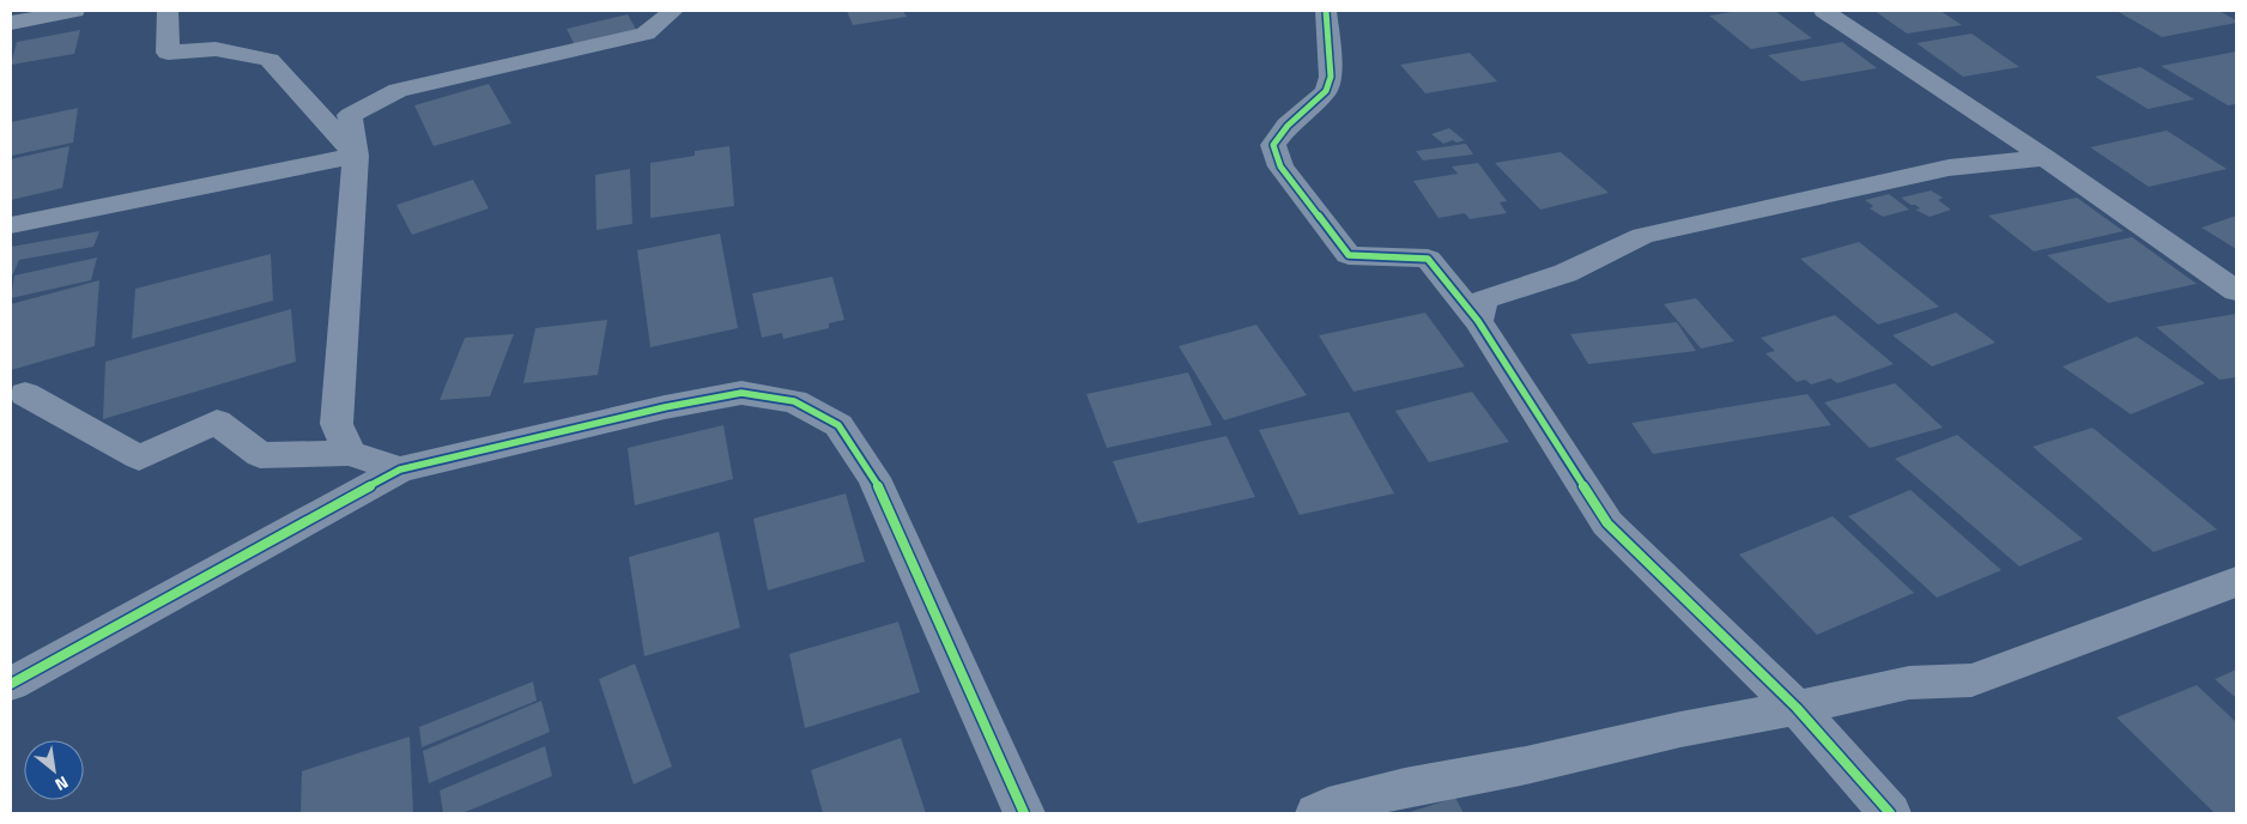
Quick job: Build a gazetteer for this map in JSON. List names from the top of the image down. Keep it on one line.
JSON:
{"north":"bottom right"}
